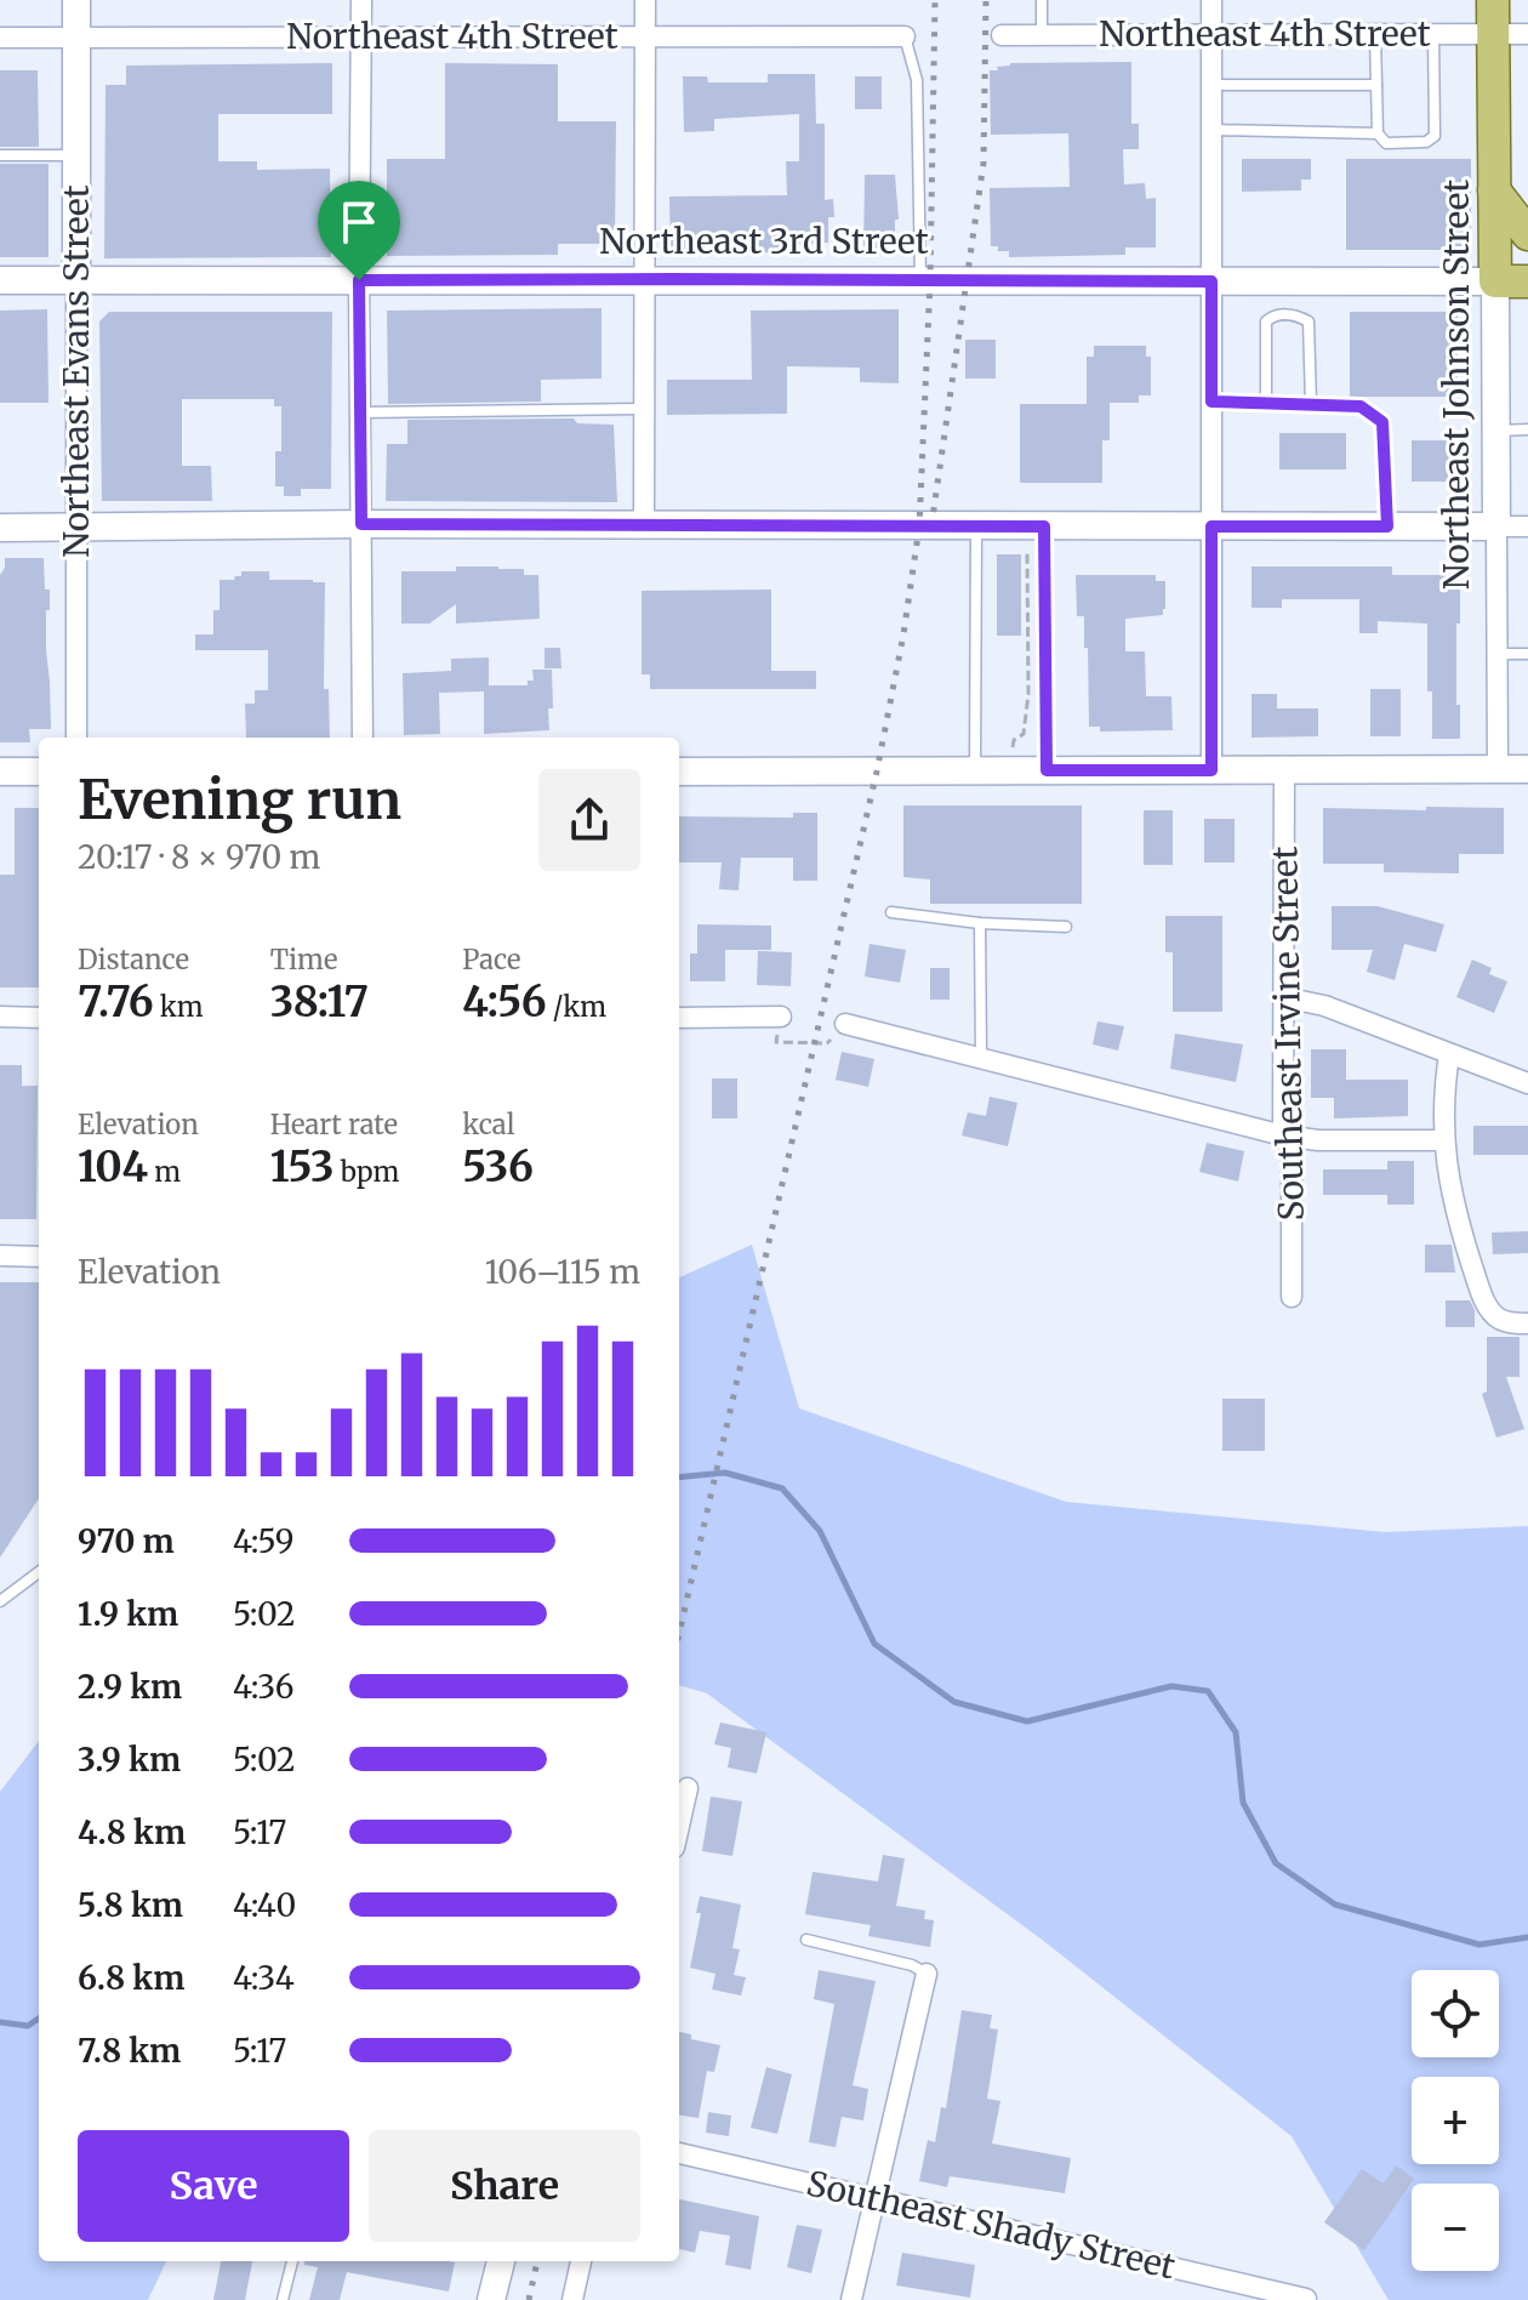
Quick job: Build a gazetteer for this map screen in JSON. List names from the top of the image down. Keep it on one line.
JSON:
{"streets":{"main road":["Northeast 3rd Street","Northeast Johnson Street"],"street":["Northeast 4th Street","Northeast Evans Street","Southeast Irvine Street","Southeast Shady Street"]},"crossings":[["Northeast 4th Street","Northeast Evans Street"],["Northeast 4th Street","Northeast Johnson Street"],["Northeast 3rd Street","Northeast Evans Street"],["Northeast 3rd Street","Northeast Johnson Street"]],"page":{"heading":["Evening run","20:17 · 8 × 970 m"],"stats":[["Distance","7.76 km"],["Time","38:17"],["Pace","4:56 /km"],["Elevation","104 m"],["Heart rate","153 bpm"],["kcal","536"]],"chart":["Elevation","106–115 m"],"list":[{"name":"970 m","note":"4:59"},{"name":"1.9 km","note":"5:02"},{"name":"2.9 km","note":"4:36"},{"name":"3.9 km","note":"5:02"},{"name":"4.8 km","note":"5:17"},{"name":"5.8 km","note":"4:40"},{"name":"6.8 km","note":"4:34"},{"name":"7.8 km","note":"5:17"}],"map_buttons":["+","−"],"buttons":["Save","Share"]}}
